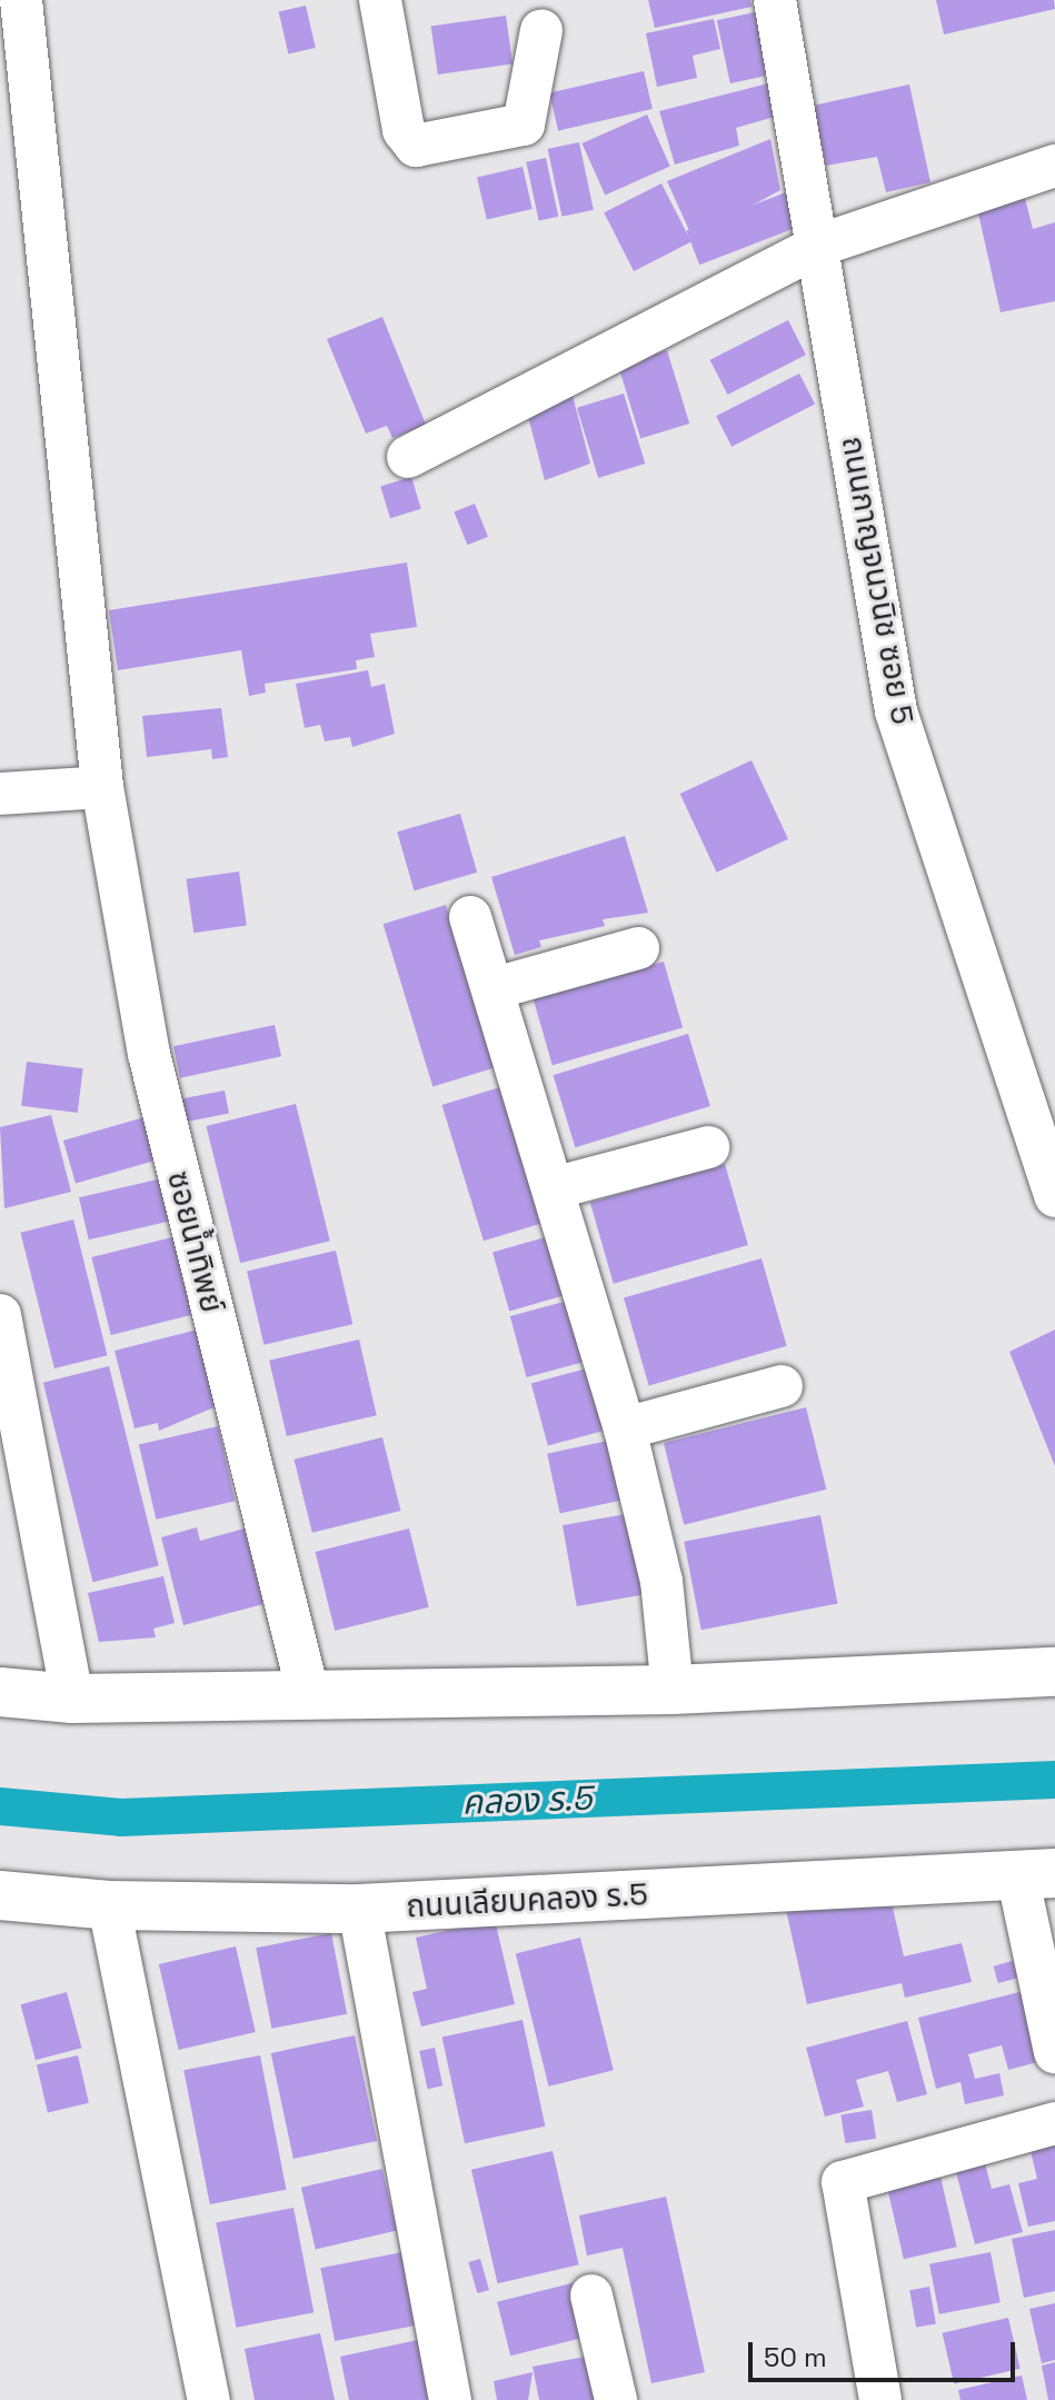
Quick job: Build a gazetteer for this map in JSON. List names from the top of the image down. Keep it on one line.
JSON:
{"streets":{"street":["ถนนกาญจนวนิช ซอย 5","ซอยน้ำทิพย์","ถนนเลียบคลอง ร.5"]},"water":["คลอง ร.5"],"scale_bar":"50 m"}
